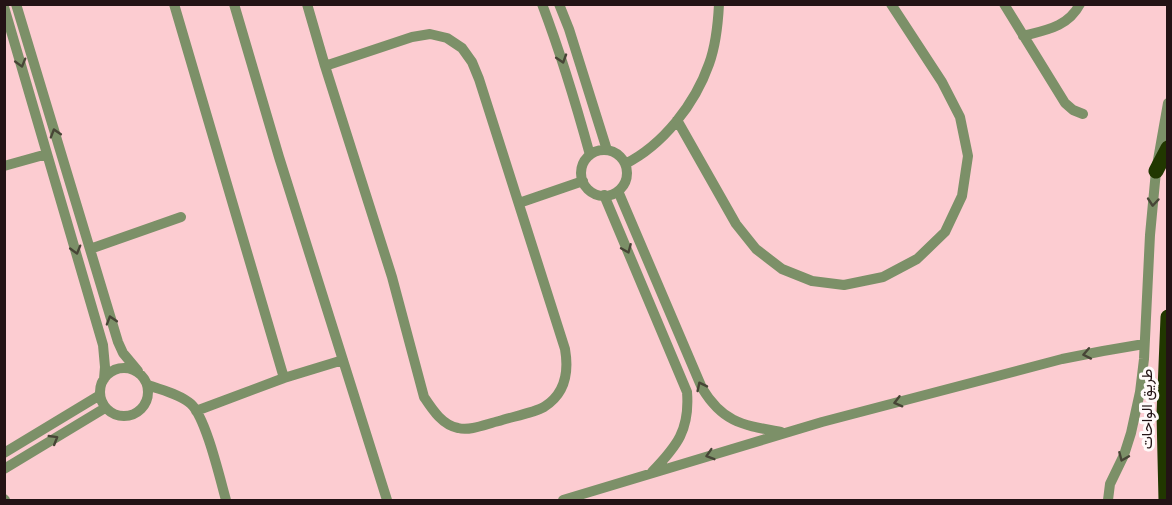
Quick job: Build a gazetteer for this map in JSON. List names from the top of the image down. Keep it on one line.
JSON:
{"streets":{"highway":["طريق الواحات"]}}
